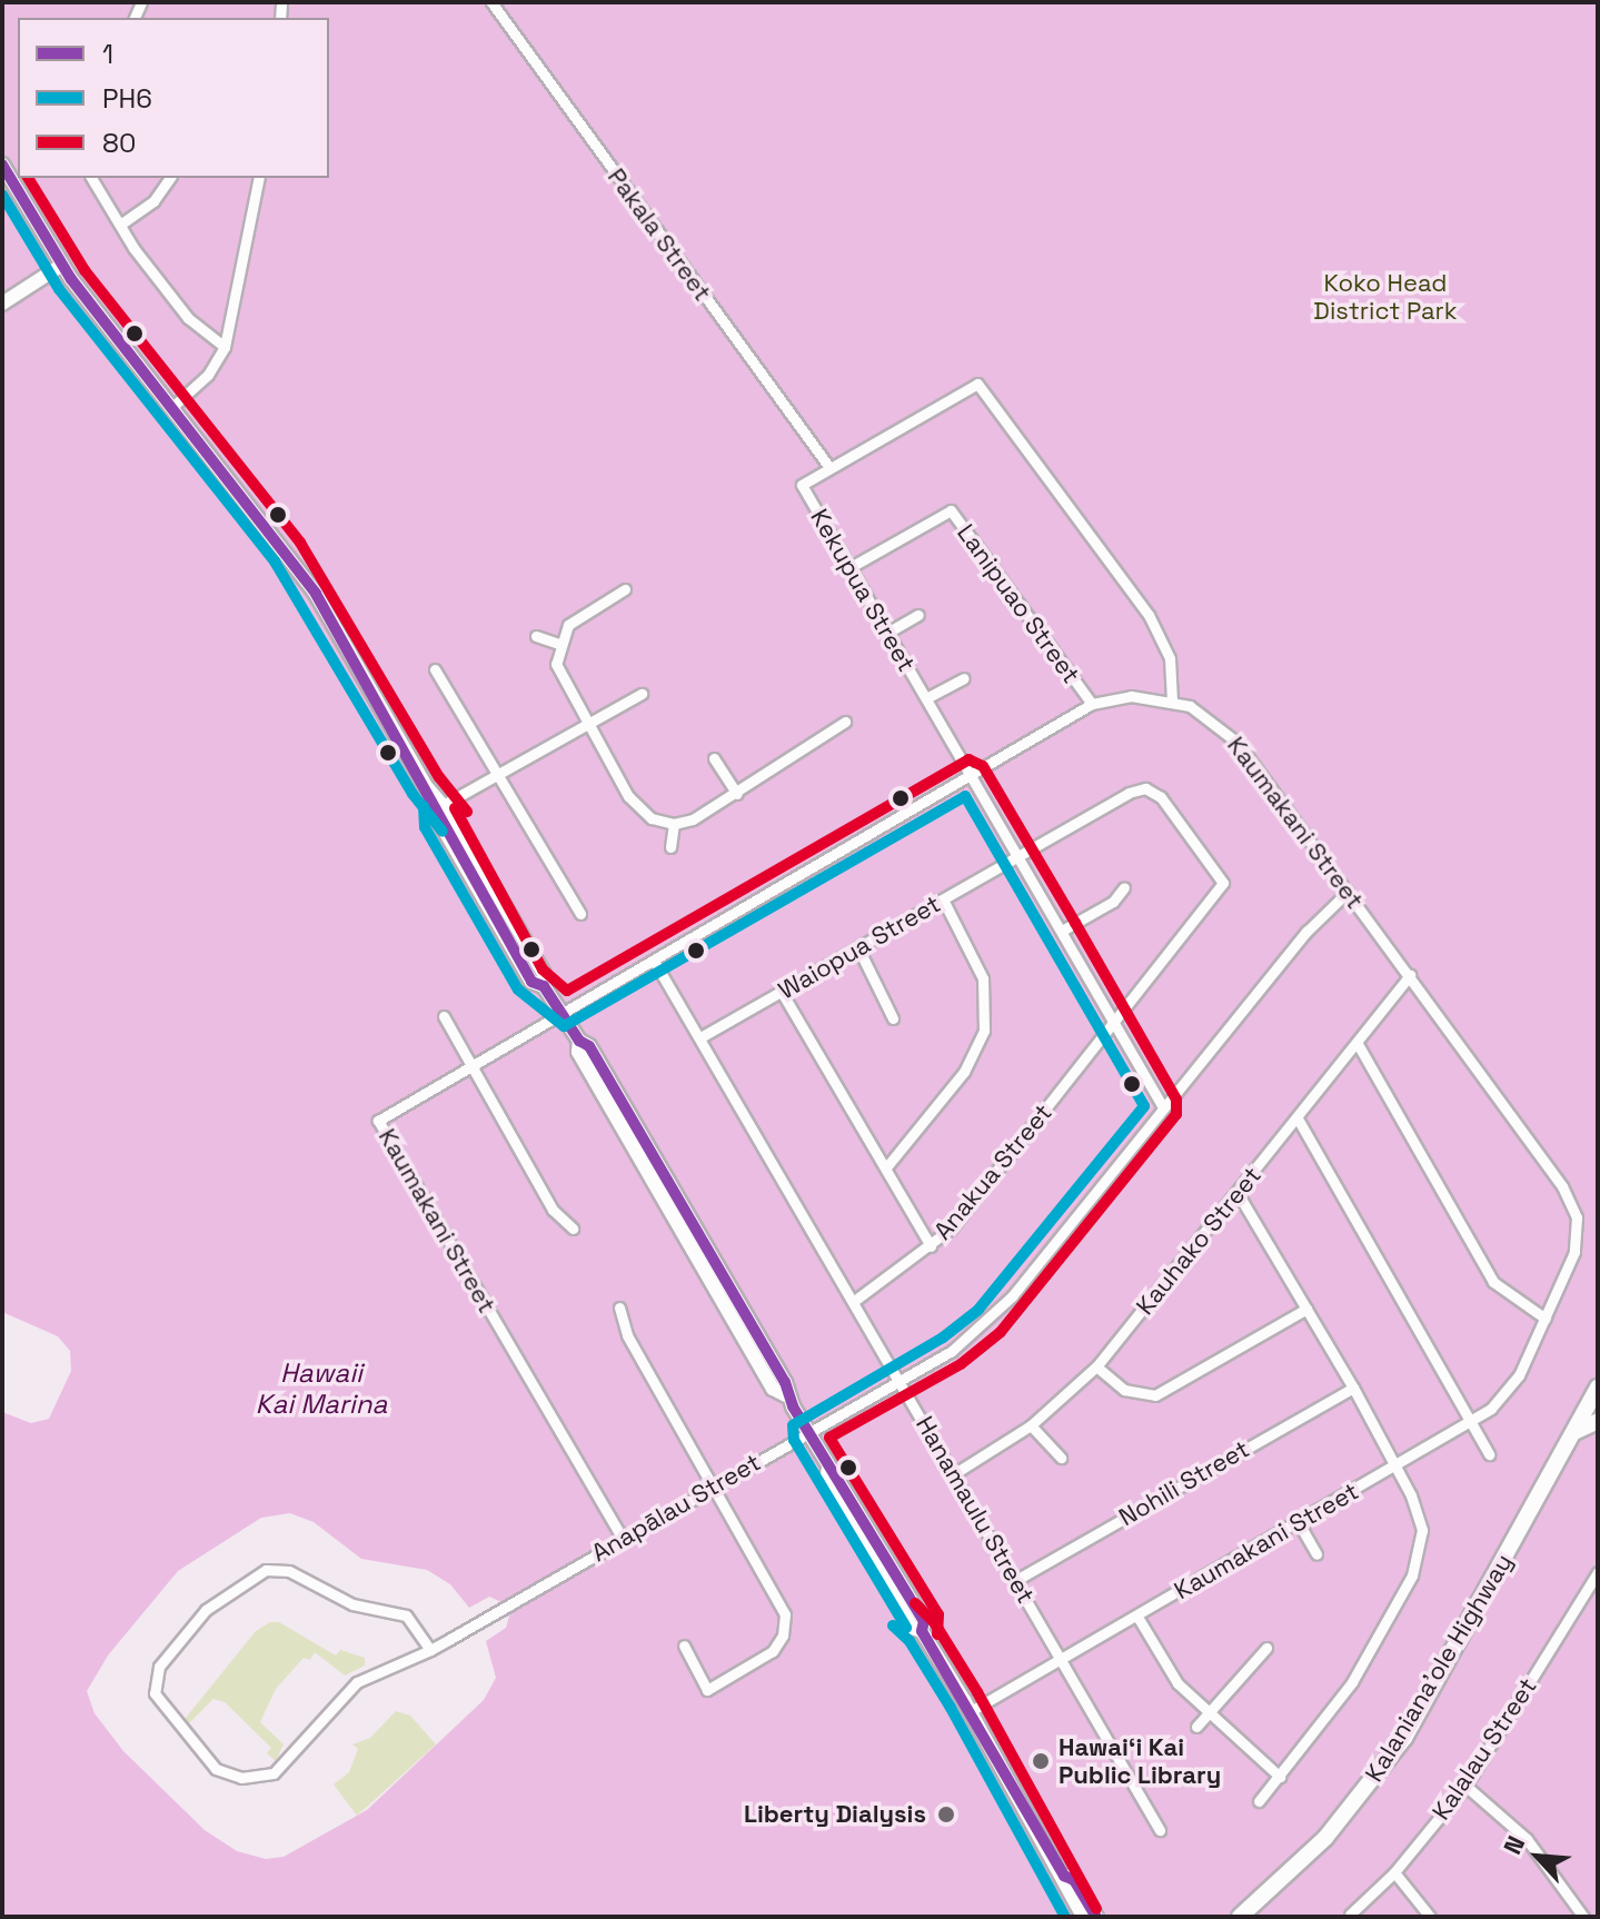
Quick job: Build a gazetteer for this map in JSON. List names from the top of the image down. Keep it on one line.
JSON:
{"streets":{"main road":["Kalaniana’ole Highway"],"street":["Pakala Street","Kekupua Street","Lanipuao Street","Kaumakani Street","Waiopua Street","Anakua Street","Kauhako Street","Nohili Street","Anapālau Street","Hanamaulu Street","Kalalau Street"]},"crossings":[["Pakala Street","Kekupua Street"],["Kekupua Street","Lanipuao Street"],["Kekupua Street","Kaumakani Street"],["Kekupua Street","Waiopua Street"],["Kekupua Street","Anakua Street"],["Kekupua Street","Anapālau Street"],["Lanipuao Street","Kaumakani Street"],["Kaumakani Street","Kauhako Street"],["Kaumakani Street","Anapālau Street"],["Kaumakani Street","Hanamaulu Street"],["Waiopua Street","Anakua Street"],["Waiopua Street","Hanamaulu Street"],["Anakua Street","Hanamaulu Street"],["Kauhako Street","Hanamaulu Street"],["Nohili Street","Hanamaulu Street"],["Anapālau Street","Hanamaulu Street"]],"water":["Hawaii Kai Marina"],"parks":["Koko Head District Park"],"places":["Hawaiʻi Kai Public Library","Liberty Dialysis"],"lines":["transit line 1","transit line 80","transit line PH6"],"legend":["1","PH6","80"],"north":"top left"}
